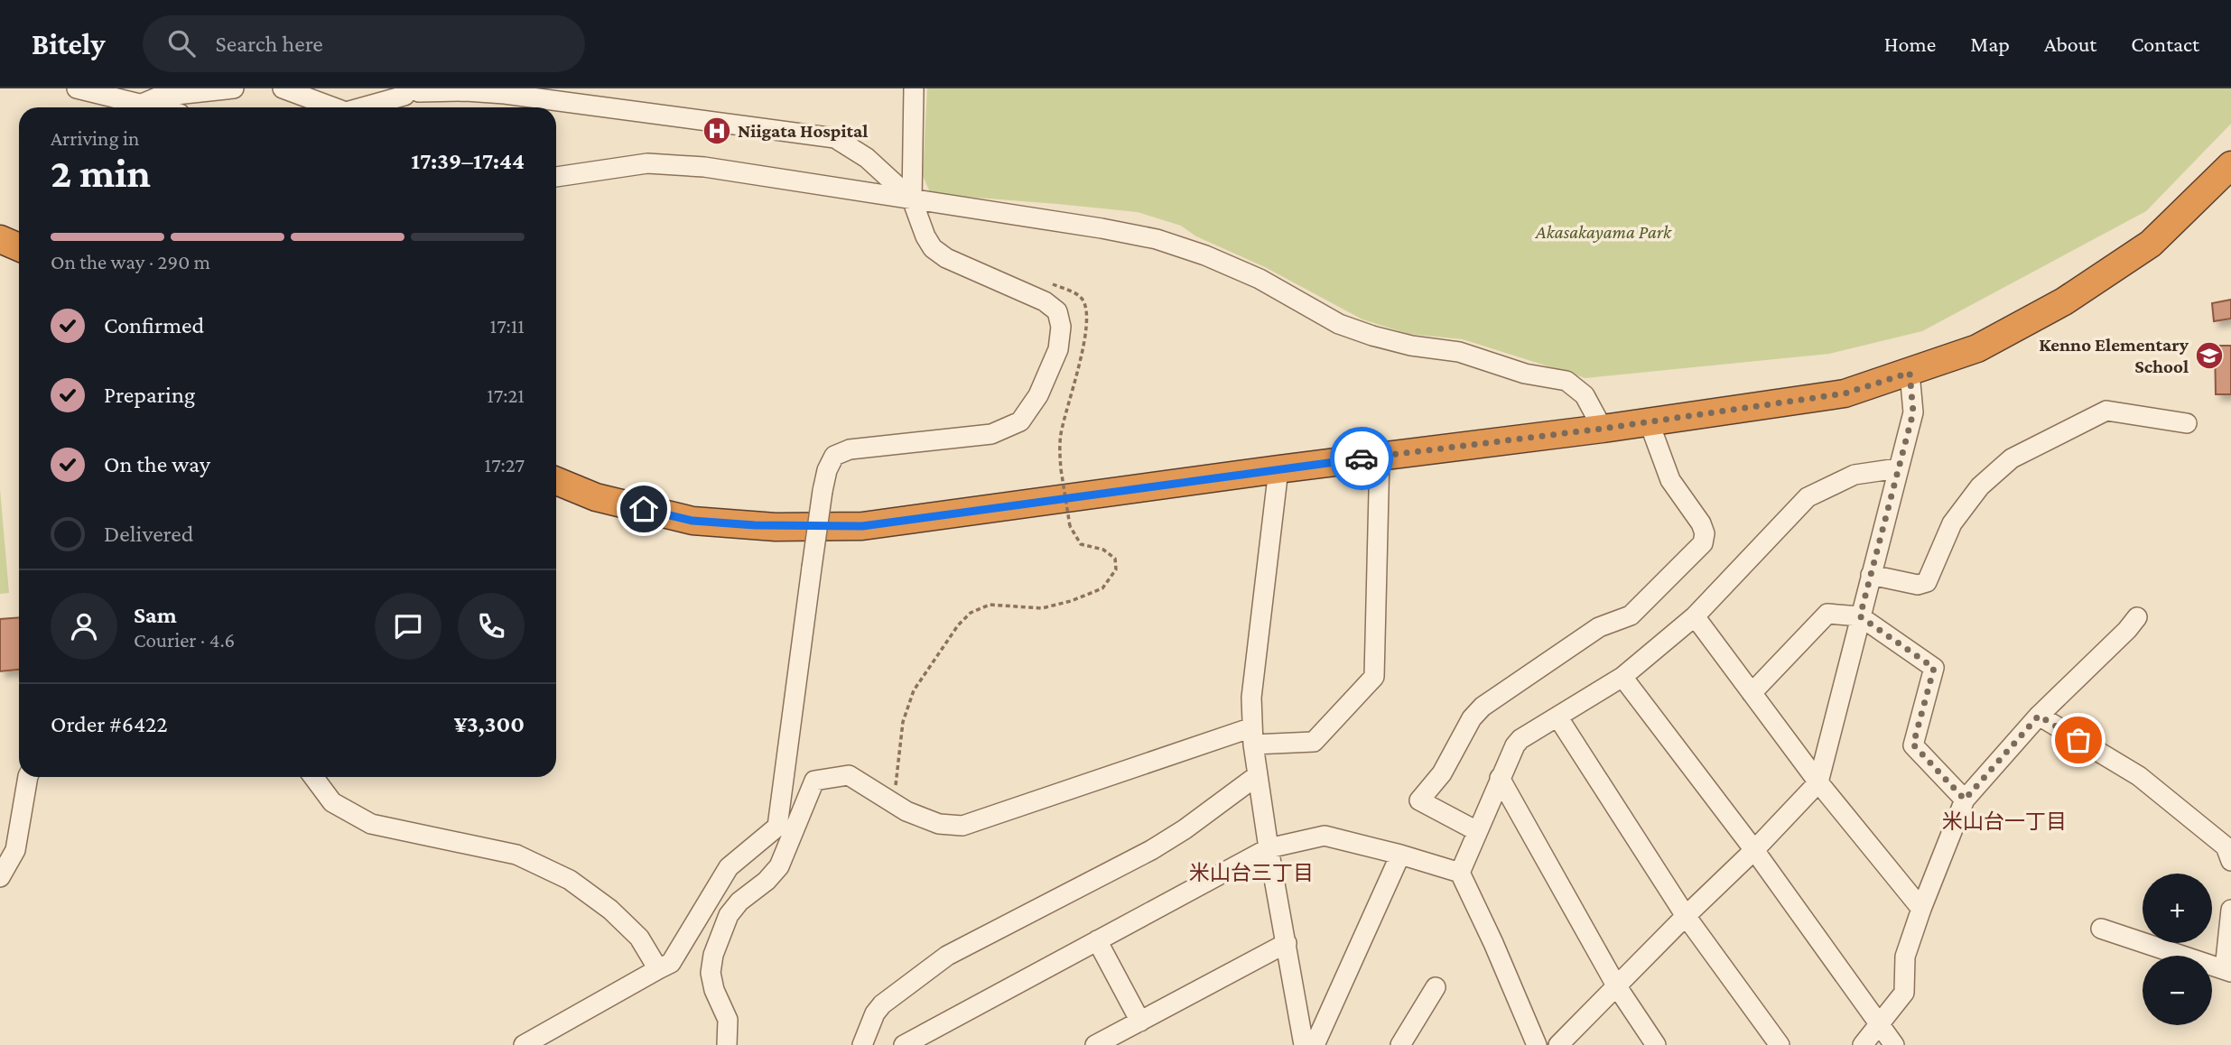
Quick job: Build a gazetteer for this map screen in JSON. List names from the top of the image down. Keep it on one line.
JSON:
{"districts":["米山台一丁目","米山台三丁目"],"parks":["Akasakayama Park"],"places":{"hospital":["Niigata Hospital"],"school or university":["Kenno Elementary School"]},"page":{"header":"Bitely","search":"Search here","nav":["Home","Map","About","Contact"],"heading":["2 min","Arriving in","17:39–17:44"],"panel":["Sam","Courier · 4.6","Order #6422","¥3,300"],"bar":"On the way · 290 m","list":[["Confirmed","17:11"],["Preparing","17:21"],["On the way","17:27"],"Delivered"],"map_buttons":["+","−"]}}
